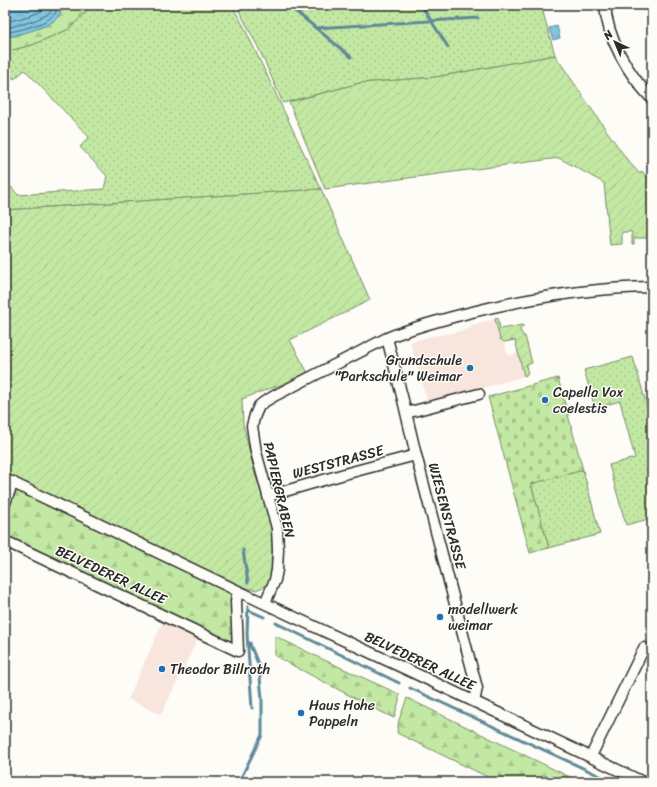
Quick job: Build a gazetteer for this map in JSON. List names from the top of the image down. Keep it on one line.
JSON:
{"streets":{"street":["WESTSTRASSE","PAPIERGRABEN","WIESENSTRASSE","BELVEDERER ALLEE"]},"crossings":[["WESTSTRASSE","PAPIERGRABEN"],["WESTSTRASSE","WIESENSTRASSE"],["PAPIERGRABEN","WIESENSTRASSE"],["PAPIERGRABEN","BELVEDERER ALLEE"],["WIESENSTRASSE","BELVEDERER ALLEE"]],"places":["Grundschule \"Parkschule\" Weimar","Capella Vox coelestis","modellwerk weimar","Theodor Billroth","Haus Hohe Pappeln"],"north":"top left"}
